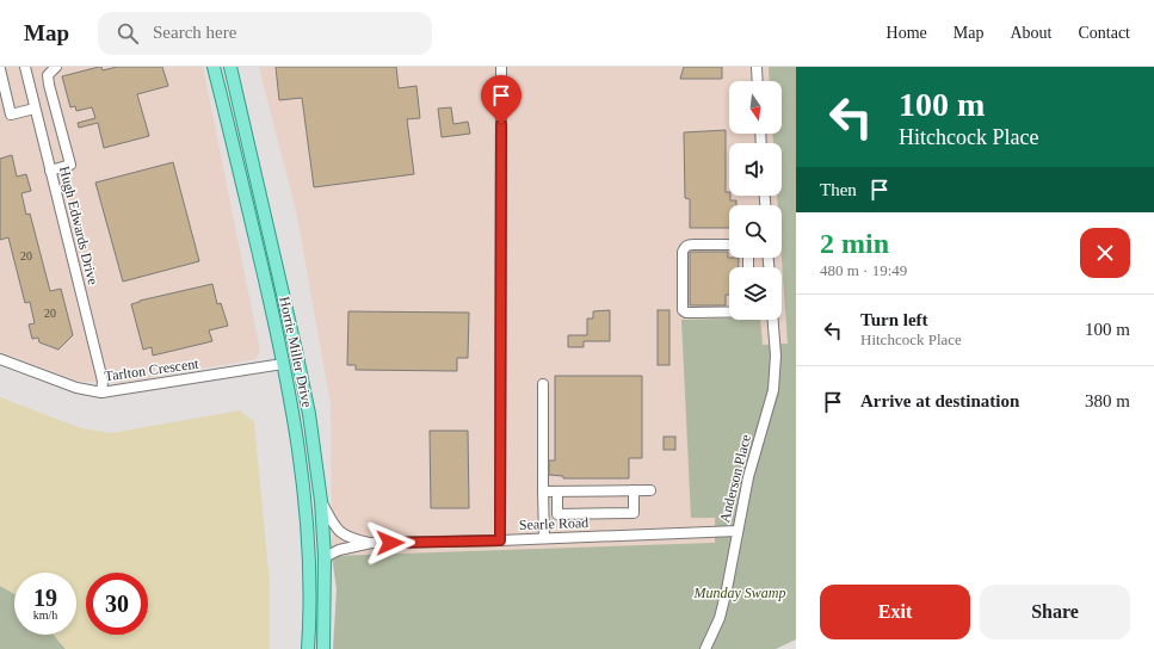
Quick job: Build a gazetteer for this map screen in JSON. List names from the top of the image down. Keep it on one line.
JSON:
{"streets":{"main road":["Horrie Miller Drive"],"street":["Hugh Edwards Drive","Tarlton Crescent","Anderson Place","Searle Road"]},"crossings":[["Hugh Edwards Drive","Tarlton Crescent"],["Horrie Miller Drive","Tarlton Crescent"],["Horrie Miller Drive","Searle Road"],["Anderson Place","Searle Road"]],"parks":["Munday Swamp"],"house_numbers":["20","20"],"north":"bottom","page":{"header":"Map","search":"Search here","nav":["Home","Map","About","Contact"],"turn":["100 m","Hitchcock Place"],"then":"Then","heading":["2 min","480 m · 19:49"],"list":[{"name":"Turn left","note":"Hitchcock Place","value":"100 m"},{"name":"Arrive at destination","value":"380 m"}],"speed":"19 km/h","limit":"30","buttons":["Exit","Share"]}}
